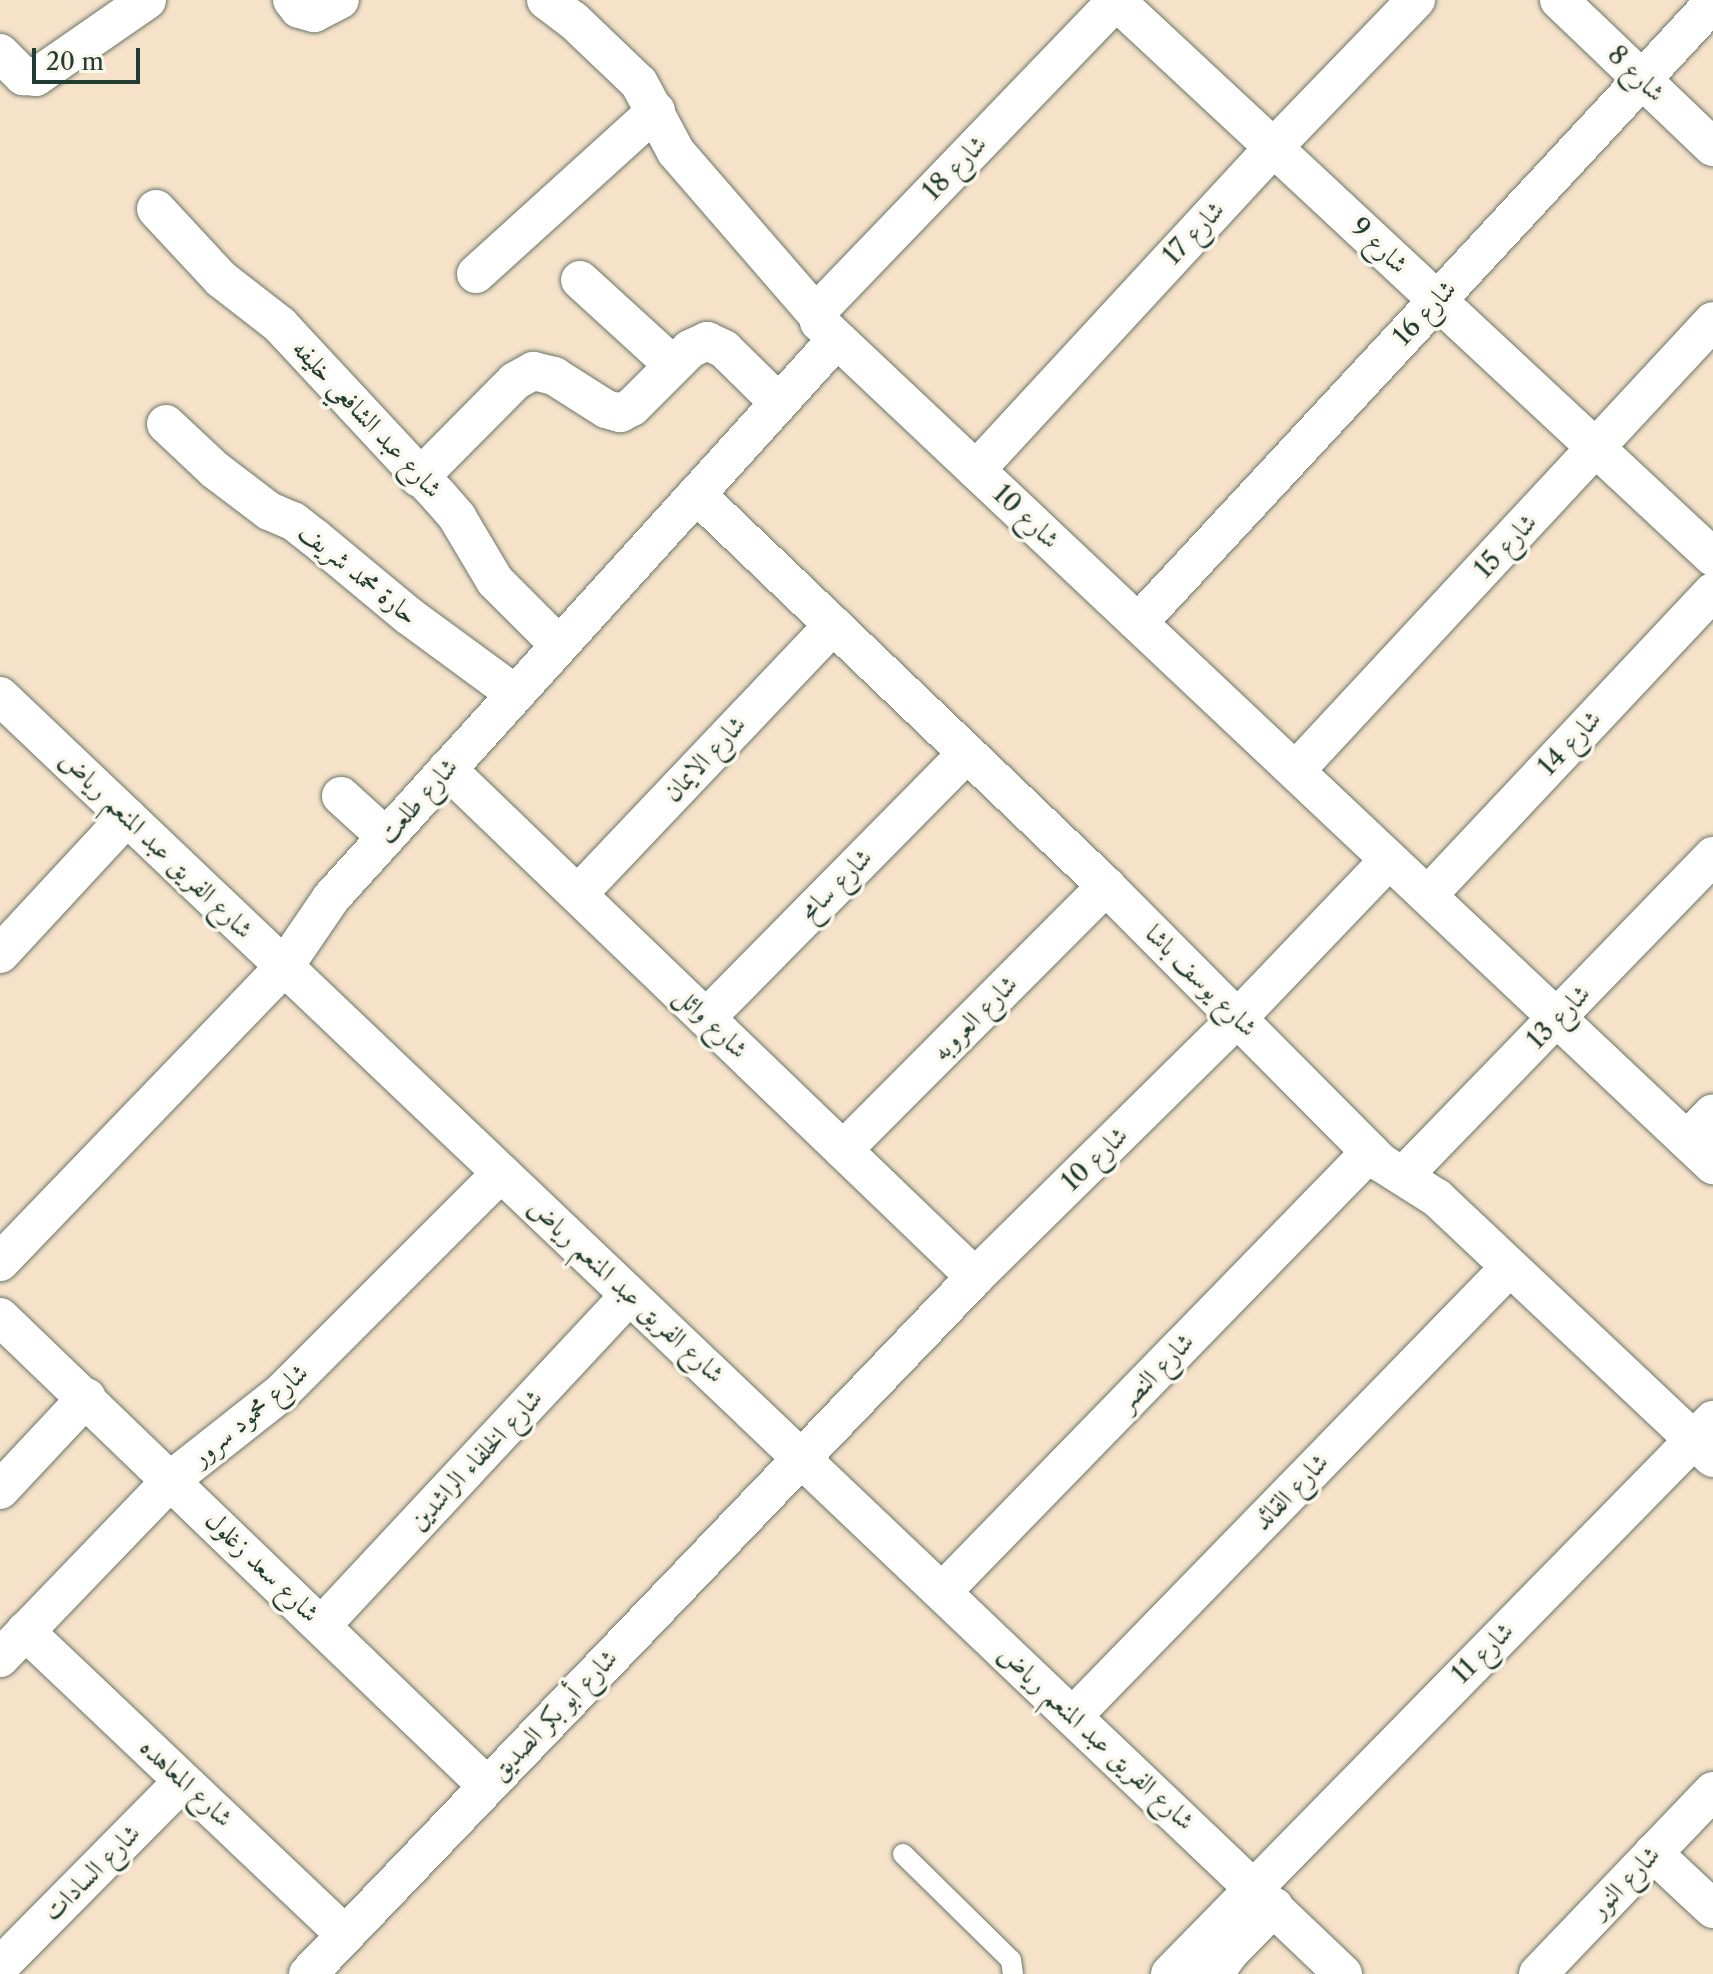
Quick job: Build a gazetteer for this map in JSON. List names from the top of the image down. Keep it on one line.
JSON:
{"streets":{"street":["شارع 8","شارع 18","شارع 17","شارع 9","شارع 16","شارع عبد الشافعي خليفه","شارع 10","شارع 15","حارة محمد شريف","شارع 14","شارع الايمان","شارع طلعت","شارع الفريق عبد المنعم رياض","شارع سامح","شارع يوسف باشا","شارع 13","شارع العروبه","شارع وائل","شارع النصر","شارع محمود سرور","شارع الخلفاء الراشدين","شارع القائد","شارع سعد زغلول","شارع 11","شارع أبو بكر الصديق","شارع المعاهده","شارع السادات","شارع النور"]},"crossings":[["شارع 8","شارع 16"],["شارع 18","شارع 9"],["شارع 18","شارع 10"],["شارع 18","شارع طلعت"],["شارع 17","شارع 9"],["شارع 17","شارع 10"],["شارع 9","شارع 16"],["شارع 9","شارع 15"],["شارع 16","شارع 10"],["شارع عبد الشافعي خليفه","شارع طلعت"],["شارع 10","شارع 15"],["شارع 10","شارع 14"],["شارع 10","شارع طلعت"],["شارع 10","شارع الفريق عبد المنعم رياض"],["شارع 10","شارع يوسف باشا"],["شارع 10","شارع 13"],["شارع 10","شارع وائل"],["شارع 10","شارع أبو بكر الصديق"],["حارة محمد شريف","شارع طلعت"],["شارع الايمان","شارع يوسف باشا"],["شارع الايمان","شارع وائل"],["شارع طلعت","شارع الفريق عبد المنعم رياض"],["شارع طلعت","شارع يوسف باشا"],["شارع طلعت","شارع وائل"],["شارع الفريق عبد المنعم رياض","شارع النصر"],["شارع الفريق عبد المنعم رياض","شارع محمود سرور"],["شارع الفريق عبد المنعم رياض","شارع الخلفاء الراشدين"],["شارع الفريق عبد المنعم رياض","شارع القائد"],["شارع الفريق عبد المنعم رياض","شارع 11"],["شارع الفريق عبد المنعم رياض","شارع أبو بكر الصديق"],["شارع سامح","شارع يوسف باشا"],["شارع سامح","شارع وائل"],["شارع يوسف باشا","شارع 13"],["شارع يوسف باشا","شارع العروبه"],["شارع يوسف باشا","شارع النصر"],["شارع يوسف باشا","شارع القائد"],["شارع يوسف باشا","شارع 11"],["شارع العروبه","شارع وائل"],["شارع محمود سرور","شارع سعد زغلول"],["شارع محمود سرور","شارع المعاهده"],["شارع الخلفاء الراشدين","شارع سعد زغلول"],["شارع سعد زغلول","شارع أبو بكر الصديق"],["شارع أبو بكر الصديق","شارع المعاهده"],["شارع المعاهده","شارع السادات"]],"scale_bar":"20 m"}
